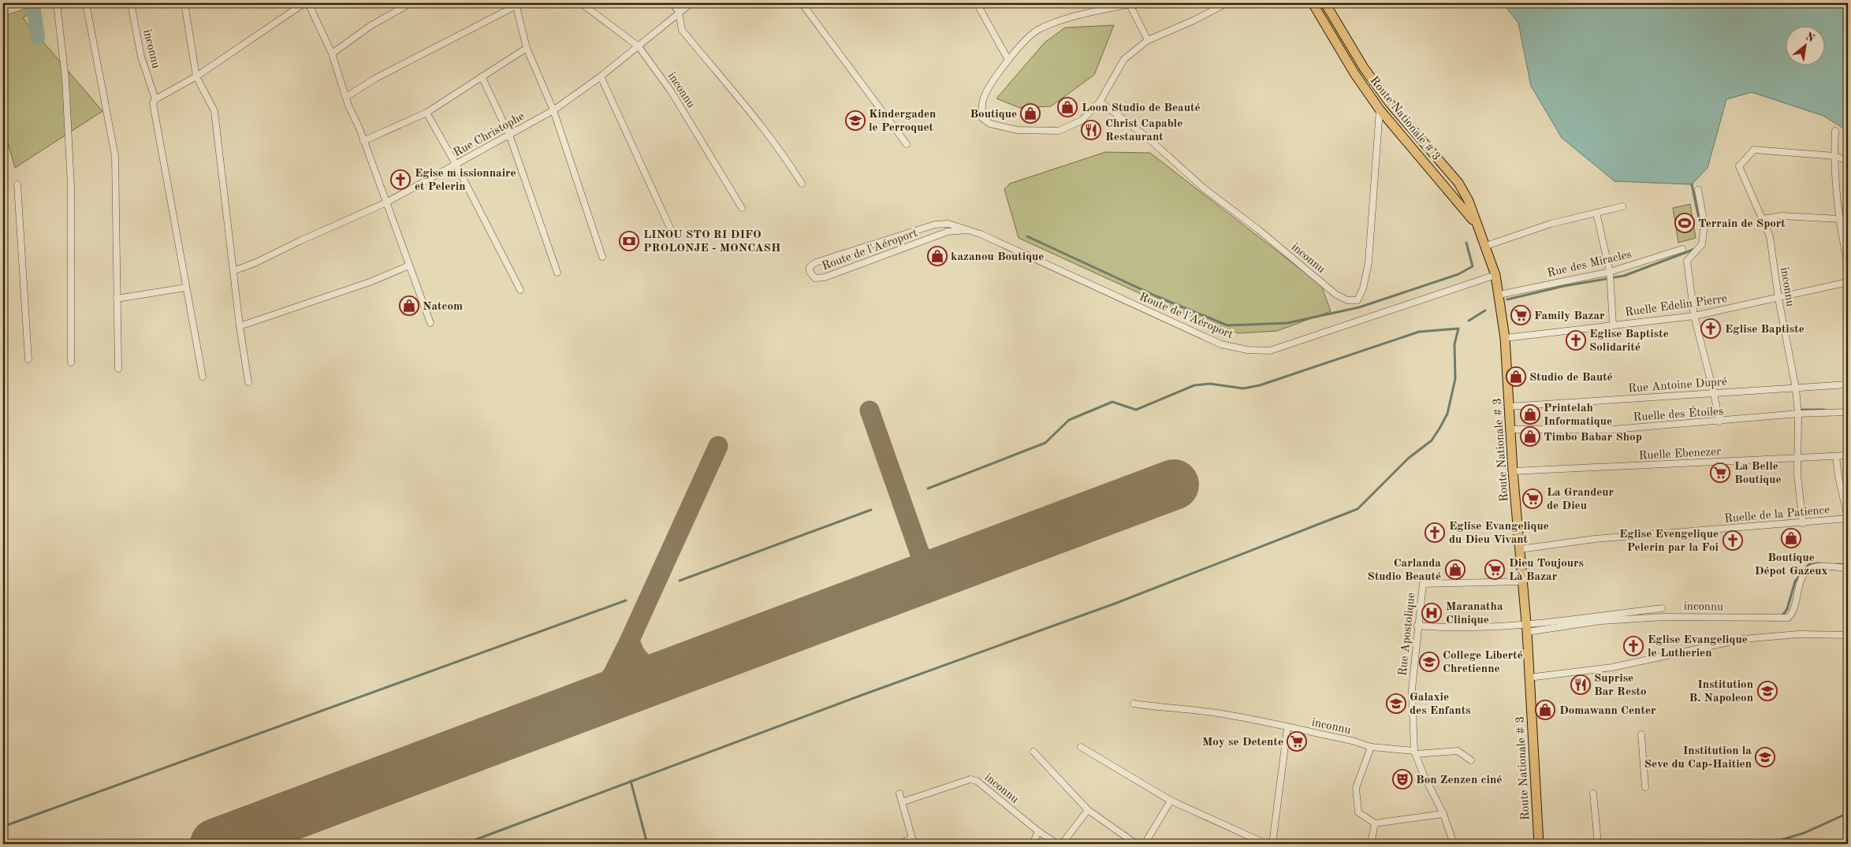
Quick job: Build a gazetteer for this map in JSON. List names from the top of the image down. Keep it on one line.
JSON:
{"streets":{"main road":["Route Nationale # 3"],"street":["inconnu","Rue Christophe","Route de l'Aéroport","Rue des Miracles","Ruelle Edelin Pierre","Rue Antoine Dupré","Ruelle des Étoiles","Ruelle Ebenezer","Ruelle de la Patience","Rue Apostolique"]},"crossings":[["inconnu","Route Nationale # 3"],["inconnu","Rue Christophe"],["inconnu","Ruelle Edelin Pierre"],["inconnu","Rue Antoine Dupré"],["inconnu","Ruelle des Étoiles"],["inconnu","Ruelle Ebenezer"],["inconnu","Ruelle de la Patience"],["inconnu","Rue Apostolique"],["Route Nationale # 3","Route de l'Aéroport"],["Route Nationale # 3","Rue des Miracles"],["Route Nationale # 3","Ruelle Edelin Pierre"],["Route Nationale # 3","Rue Antoine Dupré"],["Route Nationale # 3","Ruelle des Étoiles"],["Route Nationale # 3","Ruelle Ebenezer"],["Route Nationale # 3","Ruelle de la Patience"],["Route Nationale # 3","Rue Apostolique"]],"places":{"shop":["Loon Studio de Beauté","Boutique","kazanou Boutique","Natcom","Studio de Bauté","Printelah Informatique","Timbo Babar Shop","Boutique Dépot Gazeux","Carlanda Studio Beauté","Domawann Center"],"school or university":["Kindergaden le Perroquet","College Liberté Chretienne","Institution B. Napoleon","Galaxie des Enfants","Institution la Seve du Cap-Haitien"],"restaurant":["Christ Capable Restaurant","Suprise Bar Resto"],"church":["Egise m issionnaire et Pelerin","Eglise Baptiste","Eglise Baptiste Solidarité","Eglise Evangelique du Dieu Vivant","Eglise Evengelique Pelerin par la Foi","Eglise Evangelique le Lutherien"],"sports":["Terrain de Sport"],"bank":["LINOU STO RI DIFO PROLONJE - MONCASH"],"supermarket":["Family Bazar","La Belle Boutique","La Grandeur de Dieu","Dieu Toujours Là Bazar","Moy se Detente"],"hospital":["Maranatha Clinique"],"theatre":["Bon Zenzen ciné"]},"north":"top right"}
